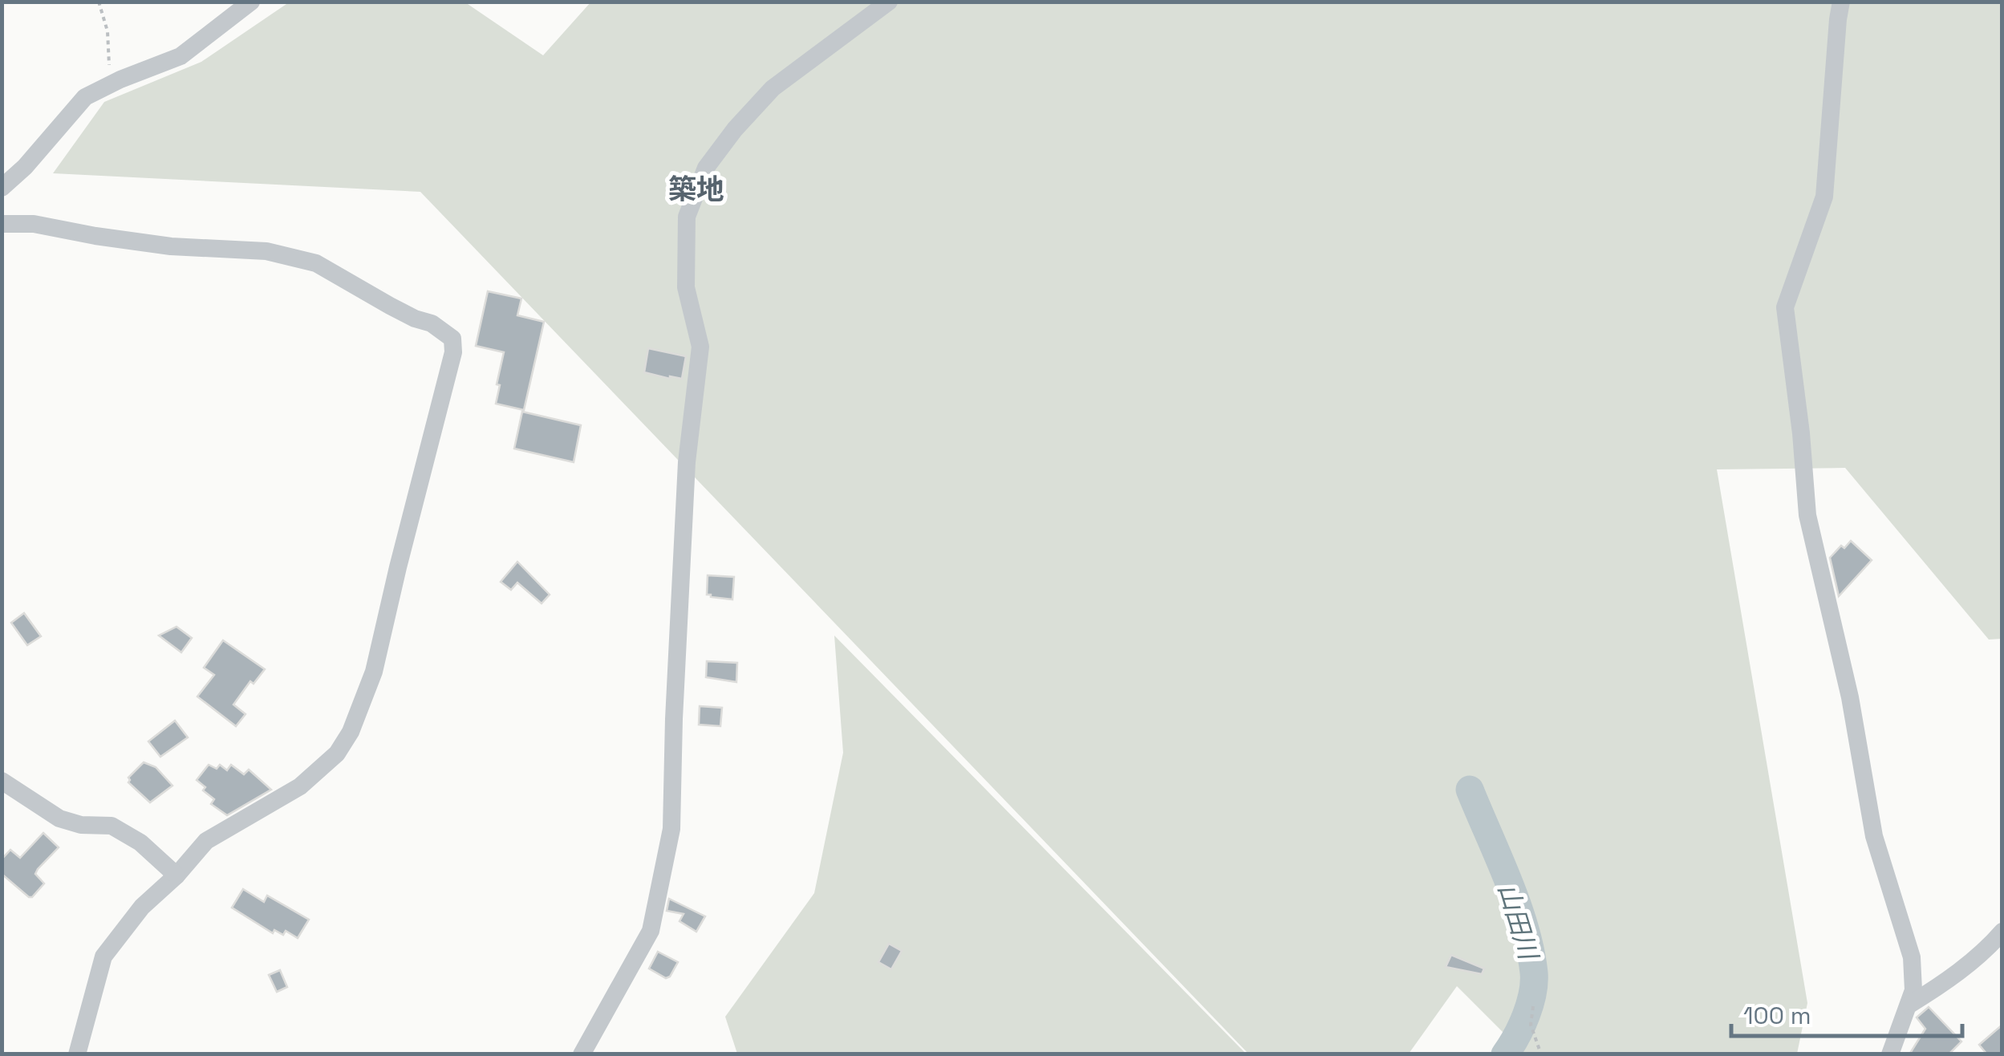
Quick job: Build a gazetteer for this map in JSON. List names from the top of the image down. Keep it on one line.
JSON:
{"districts":["築地"],"water":["山田川"],"scale_bar":"100 m"}
